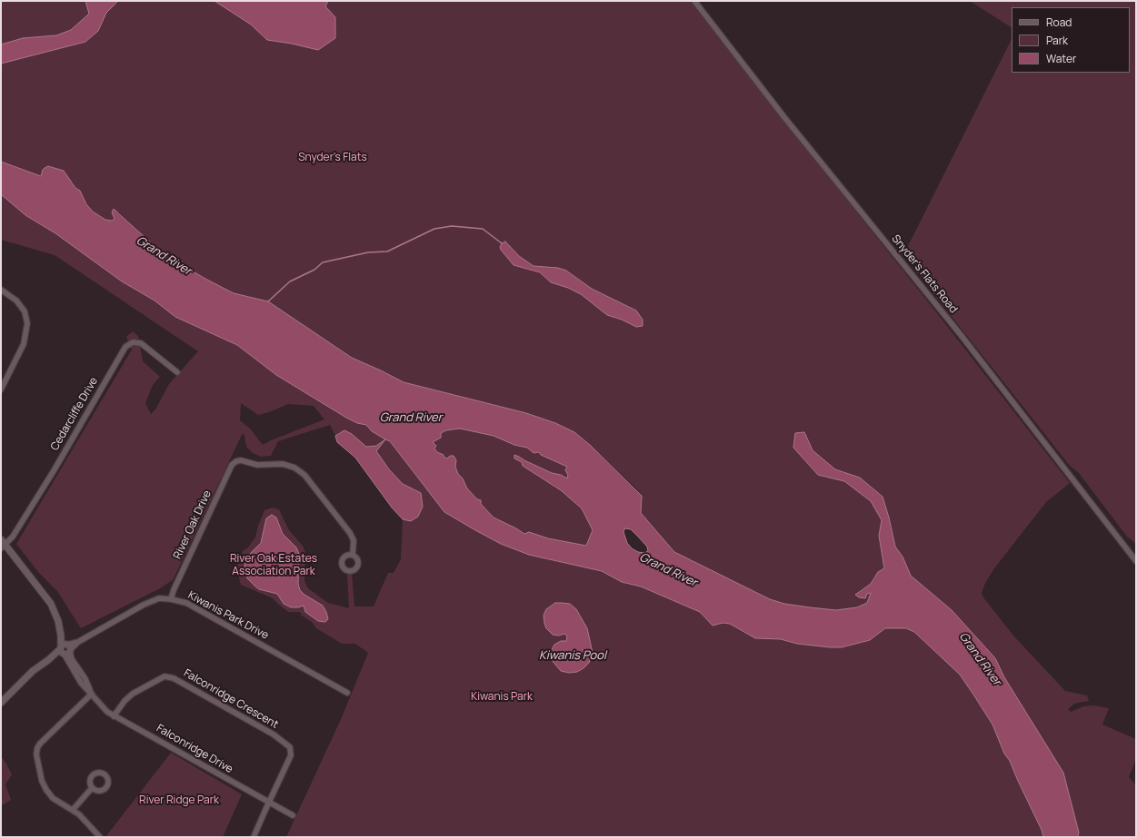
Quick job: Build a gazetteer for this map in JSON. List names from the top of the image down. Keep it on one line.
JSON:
{"streets":{"street":["Snyder's Flats Road","Cedarcliffe Drive","River Oak Drive","Kiwanis Park Drive","Falconridge Crescent","Falconridge Drive"]},"crossings":[["River Oak Drive","Kiwanis Park Drive"],["Kiwanis Park Drive","Falconridge Drive"],["Falconridge Crescent","Falconridge Drive"]],"water":["Grand River","Kiwanis Pool"],"parks":["Snyder's Flats","River Oak Estates Association Park","Kiwanis Park","River Ridge Park"],"legend":["Road","Park","Water"]}
